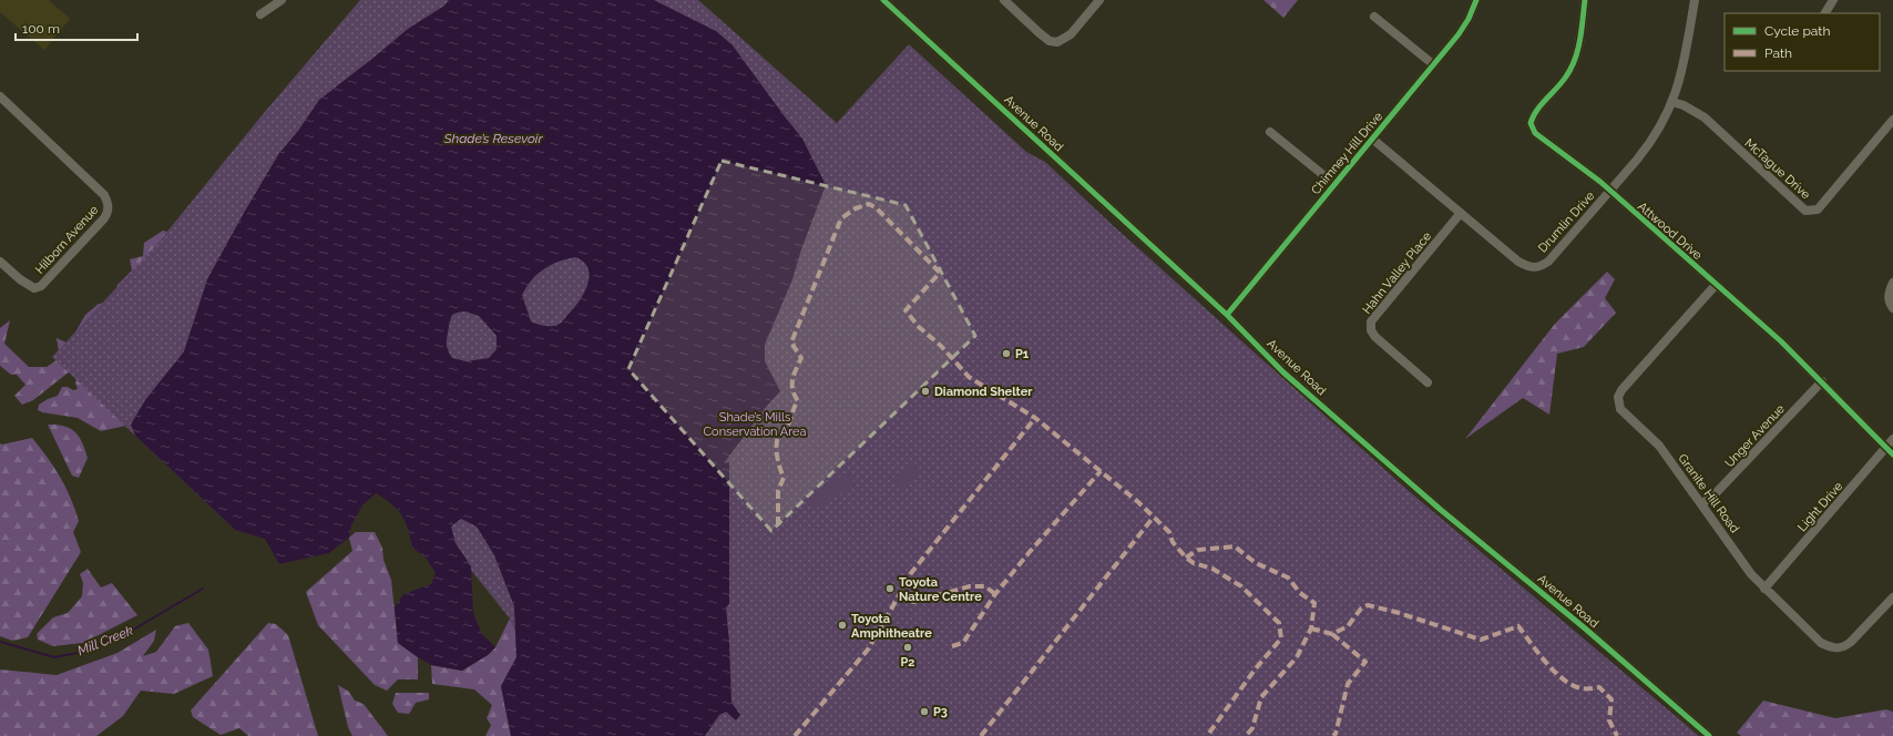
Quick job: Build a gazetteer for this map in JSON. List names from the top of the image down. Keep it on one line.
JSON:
{"streets":{"street":["Avenue Road","Chimney Hill Drive","McTague Drive","Drumlin Drive","Attwood Drive","Hilborn Avenue","Hahn Valley Place","Unger Avenue","Granite Hill Road","Light Drive"]},"crossings":[["Avenue Road","Chimney Hill Drive"],["Chimney Hill Drive","Drumlin Drive"],["McTague Drive","Drumlin Drive"],["Drumlin Drive","Attwood Drive"],["Drumlin Drive","Hahn Valley Place"],["Attwood Drive","Unger Avenue"],["Attwood Drive","Granite Hill Road"],["Attwood Drive","Light Drive"],["Unger Avenue","Granite Hill Road"],["Granite Hill Road","Light Drive"]],"water":["Shade’s Resevoir","Mill Creek"],"parks":["Shade’s Mills Conservation Area"],"places":["P1","Diamond Shelter","Toyota Nature Centre","Toyota Amphitheatre","P2","P3"],"legend":["Cycle path","Path"],"scale_bar":"100 m"}
